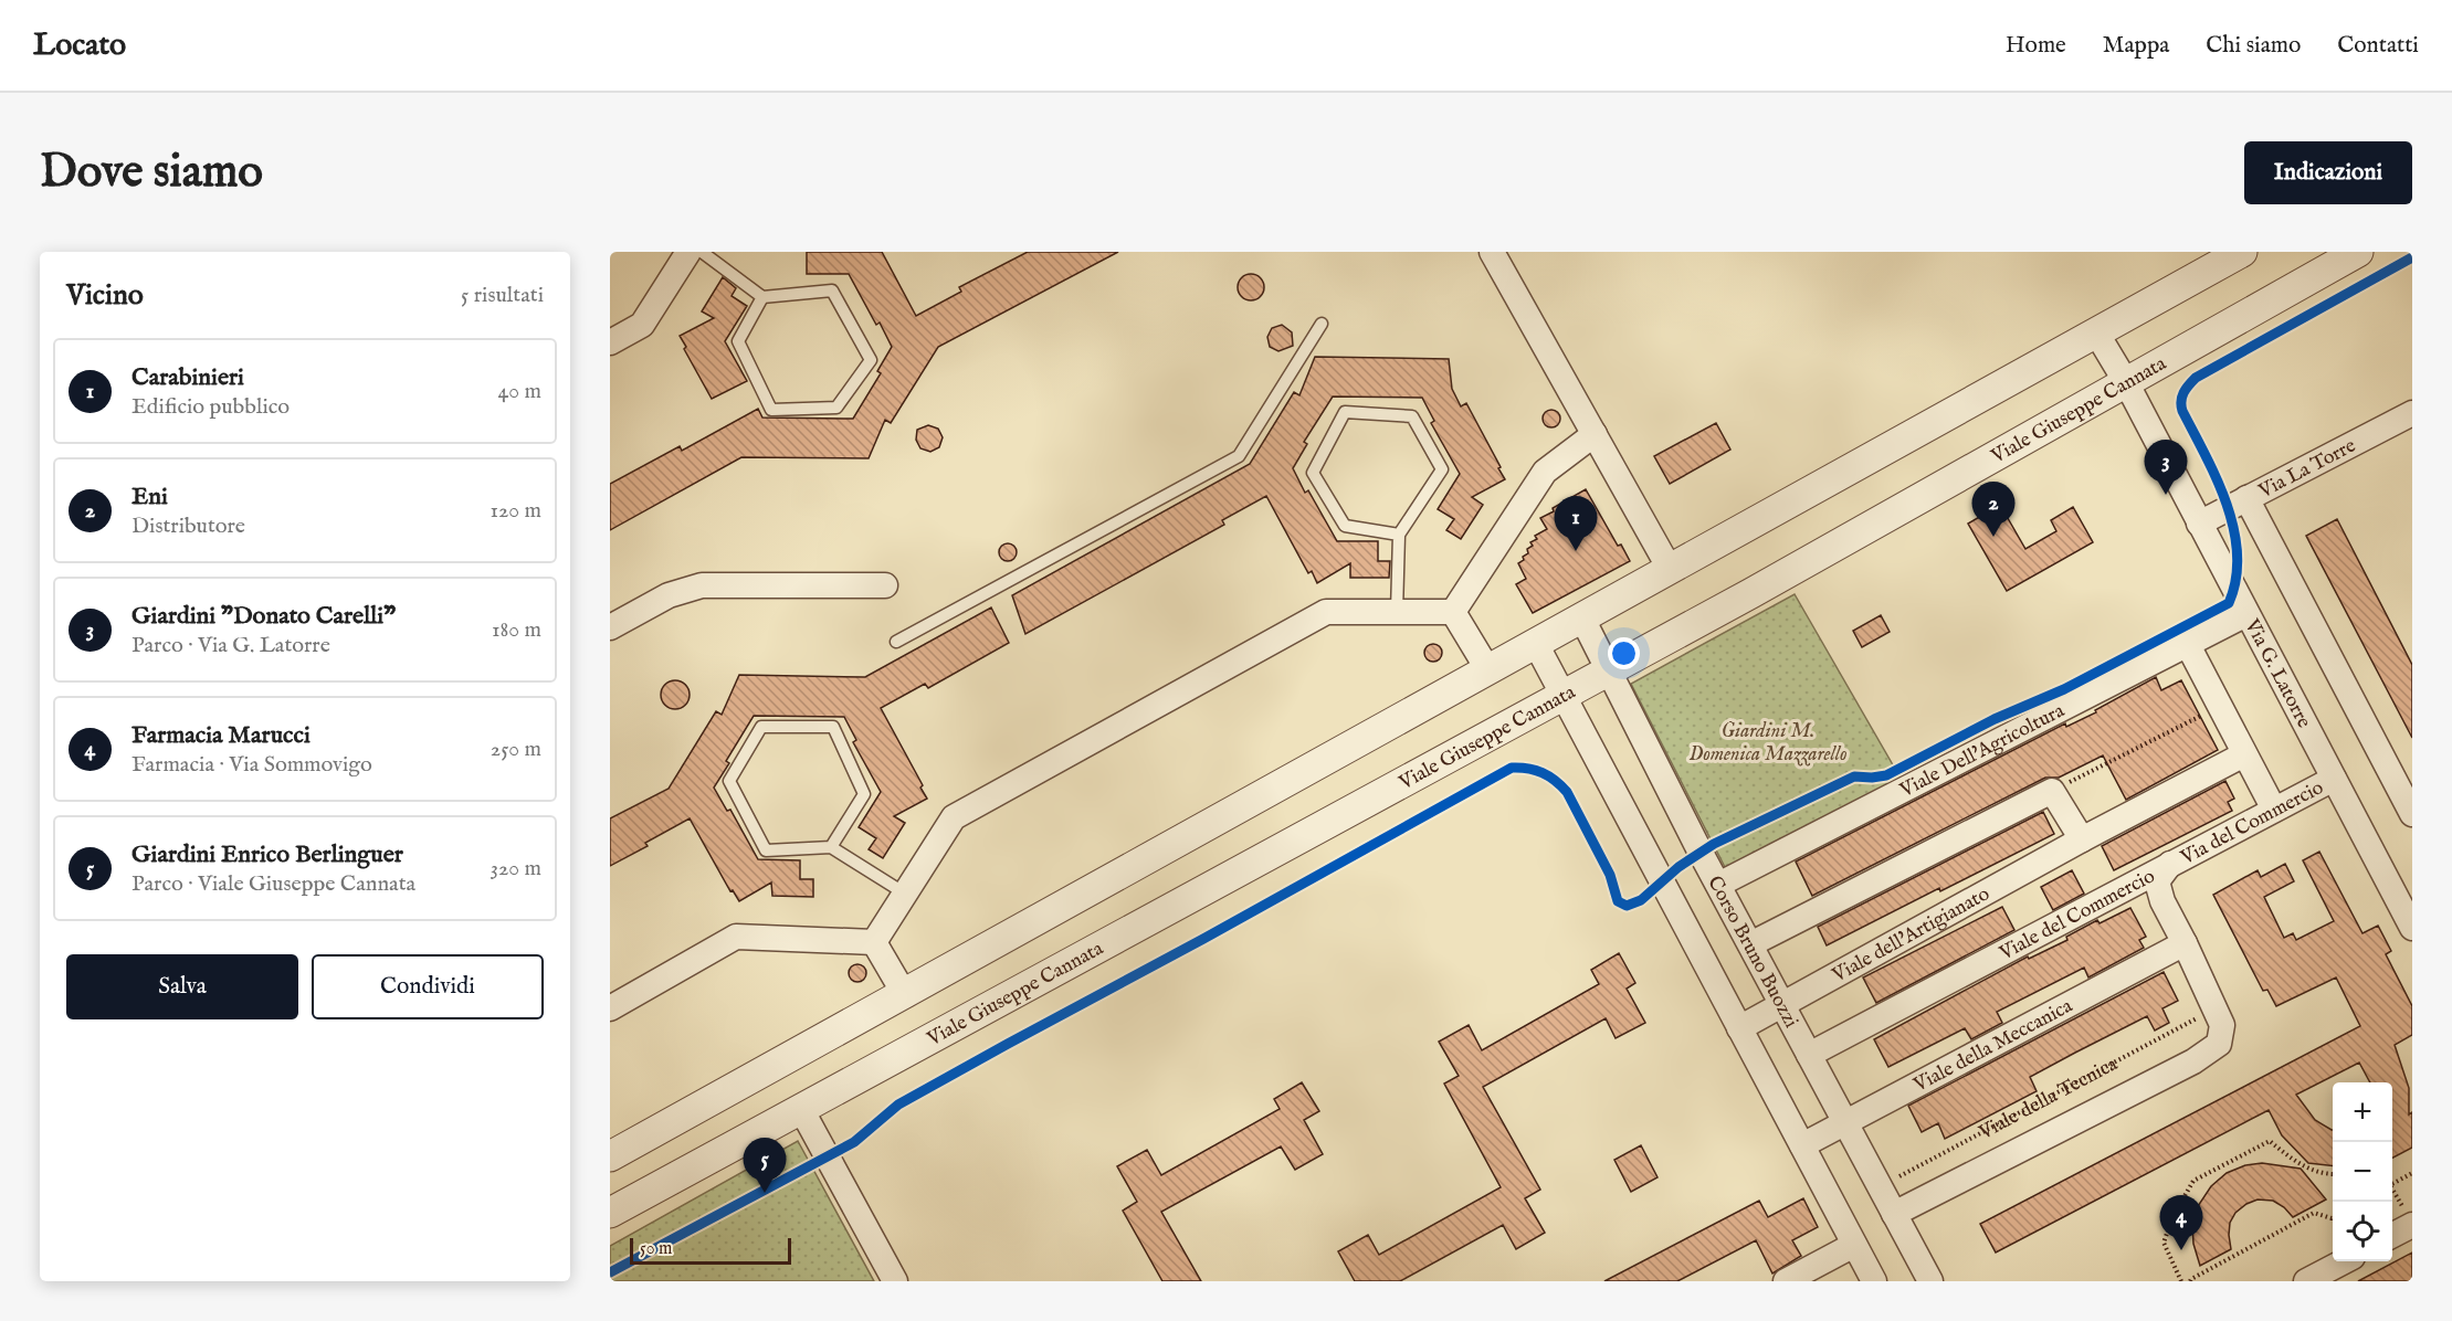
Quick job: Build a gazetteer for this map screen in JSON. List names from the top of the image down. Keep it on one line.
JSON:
{"streets":{"street":["Viale Giuseppe Cannata","Via La Torre","Via G. Latorre","Viale Dell'Agricoltura","Via del Commercio","Viale del Commercio","Viale dell'Artigianato","Corso Bruno Buozzi","Viale della Meccanica","Viale della Tecnica"]},"crossings":[["Viale Giuseppe Cannata","Via G. Latorre"],["Viale Giuseppe Cannata","Corso Bruno Buozzi"],["Via La Torre","Via G. Latorre"],["Via G. Latorre","Viale Dell'Agricoltura"],["Via G. Latorre","Via del Commercio"],["Viale Dell'Agricoltura","Corso Bruno Buozzi"],["Via del Commercio","Viale del Commercio"],["Viale del Commercio","Corso Bruno Buozzi"],["Viale del Commercio","Viale della Meccanica"],["Viale del Commercio","Viale della Tecnica"],["Viale dell'Artigianato","Corso Bruno Buozzi"],["Corso Bruno Buozzi","Viale della Meccanica"],["Corso Bruno Buozzi","Viale della Tecnica"]],"parks":["Giardini M. Domenica Mazzarello"],"scale_bar":"50 m","page":{"header":"Locato","nav":["Home","Mappa","Chi siamo","Contatti"],"buttons":["Indicazioni",["Salva","Condividi"]],"title":"Dove siamo","heading":["Vicino","5 risultati"],"list":[{"mark":"1","name":"Carabinieri","note":"Edificio pubblico","value":"40 m"},{"mark":"2","name":"Eni","note":"Distributore","value":"120 m"},{"mark":"3","name":"Giardini \"Donato Carelli\"","note":"Parco · Via G. Latorre","value":"180 m"},{"mark":"4","name":"Farmacia Marucci","note":"Farmacia · Via Sommovigo","value":"250 m"},{"mark":"5","name":"Giardini Enrico Berlinguer","note":"Parco · Viale Giuseppe Cannata","value":"320 m"}],"pins":["3","2","1","5","4"],"map_buttons":["+","−"],"scale":"50 m"}}
